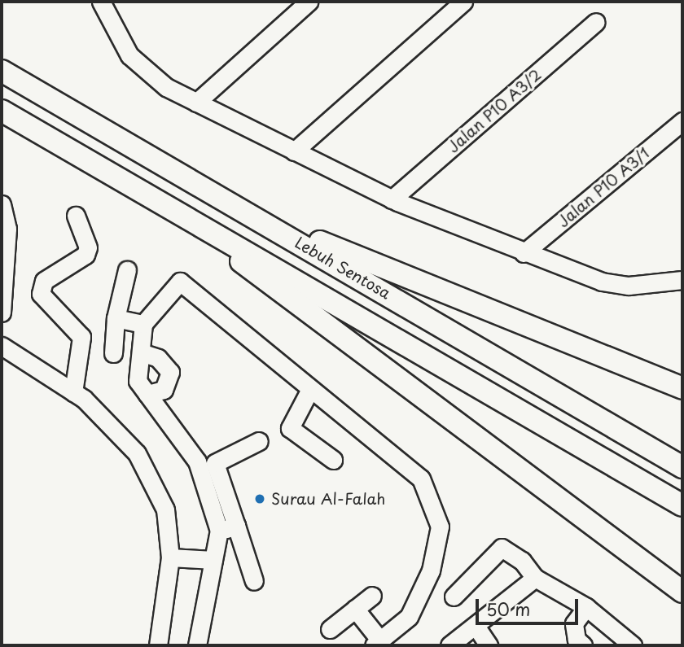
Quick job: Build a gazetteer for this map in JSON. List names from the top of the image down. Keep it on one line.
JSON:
{"streets":{"main road":["Lebuh Sentosa"],"street":["Jalan P10 A3/2","Jalan P10 A3/1"]},"places":["Surau Al-Falah"],"scale_bar":"50 m"}
